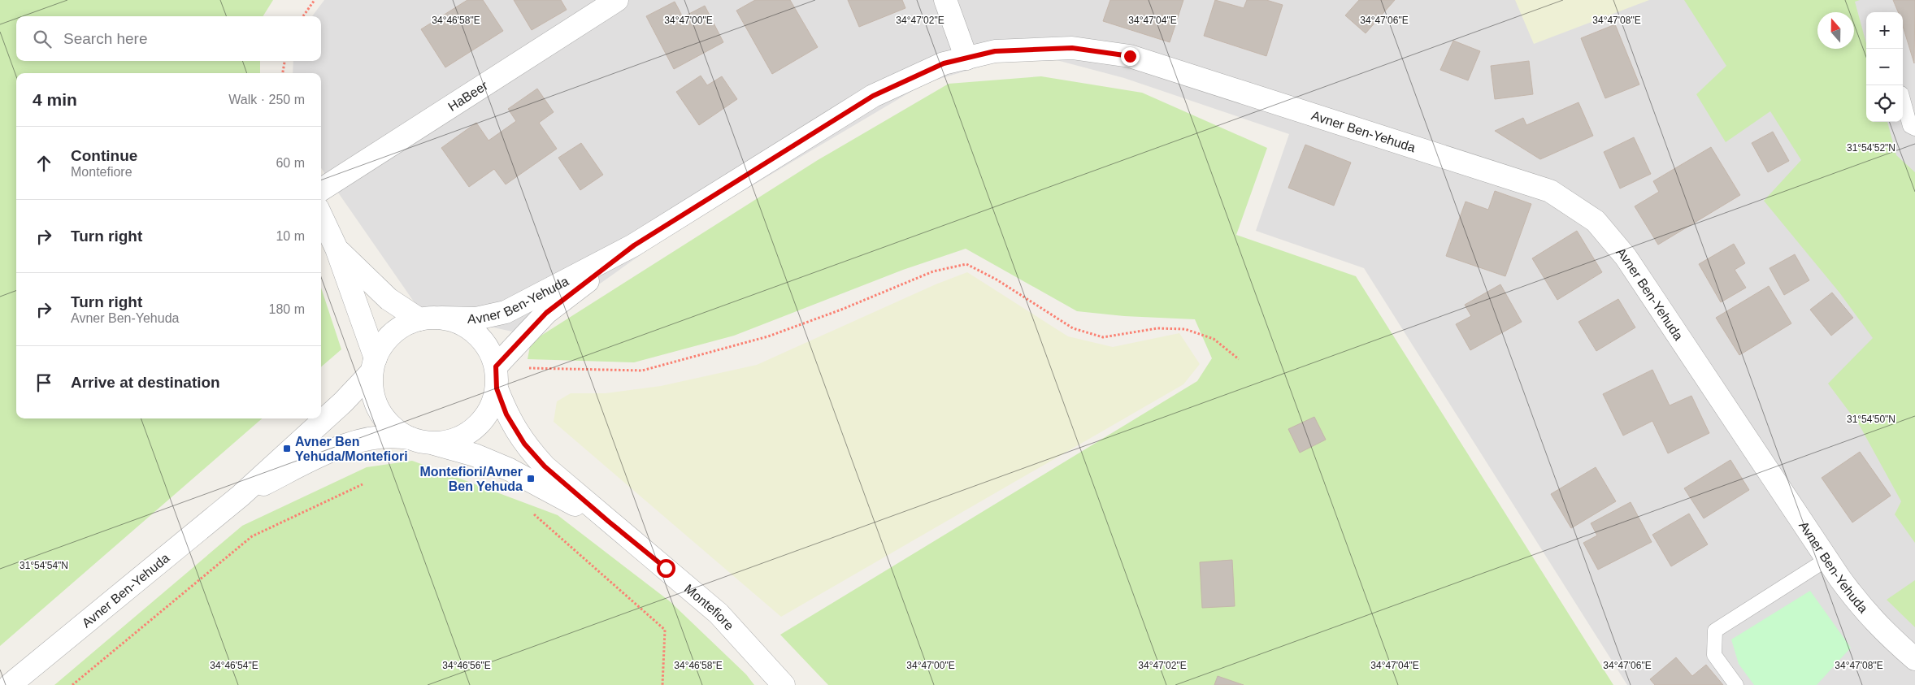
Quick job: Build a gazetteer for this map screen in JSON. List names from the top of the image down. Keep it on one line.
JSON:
{"streets":{"street":["HaBeer","Avner Ben-Yehuda","Montefiore"]},"crossings":[["Avner Ben-Yehuda","Montefiore"]],"places":{"transit":["Avner Ben Yehuda/Montefiori","Montefiori/Avner Ben Yehuda"]},"north":"top","page":{"map_buttons":["+","−"],"search":"Search here","heading":["4 min","Walk · 250 m"],"list":[["Continue","Montefiore","60 m"],["Turn right","10 m"],["Turn right","Avner Ben-Yehuda","180 m"],"Arrive at destination"]},"coordinates":["34°46'58\"E","34°47'00\"E","34°47'02\"E","34°47'04\"E","34°47'06\"E","34°47'08\"E","31°54'52\"N","31°54'50\"N","31°54'54\"N","34°46'54\"E","34°46'56\"E"]}
